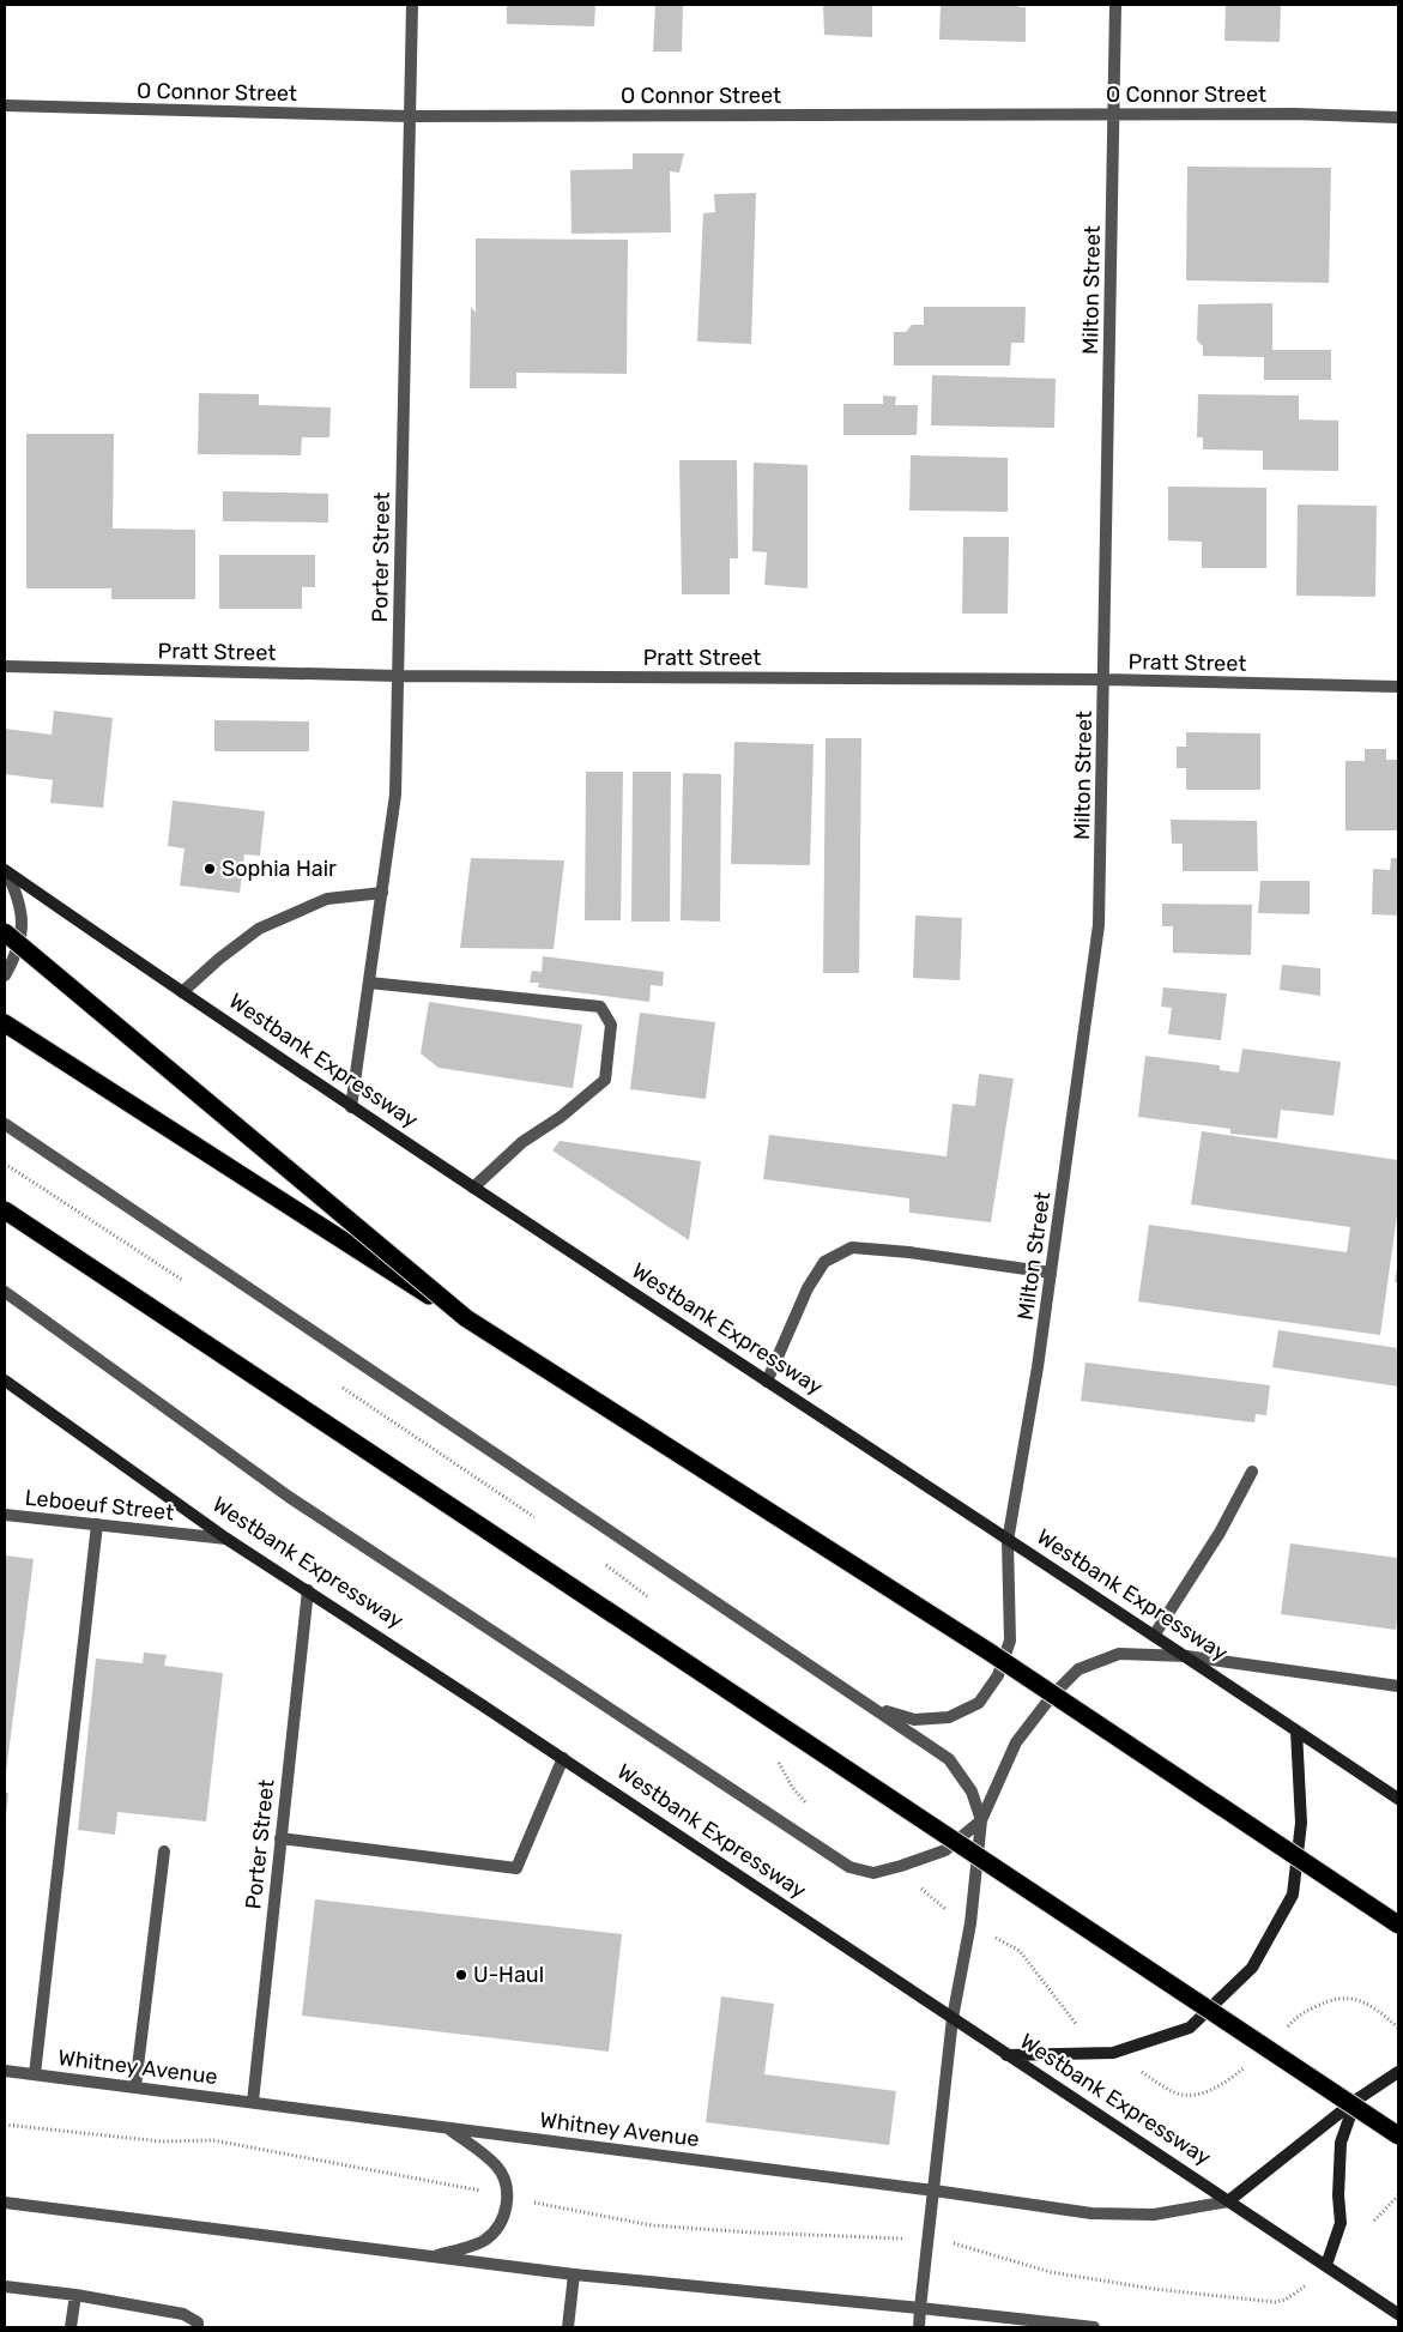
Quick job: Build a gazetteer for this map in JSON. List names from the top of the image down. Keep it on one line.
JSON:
{"streets":{"main road":["Westbank Expressway"],"street":["O Connor Street","Milton Street","Porter Street","Pratt Street","Leboeuf Street","Whitney Avenue"]},"crossings":[["O Connor Street","Milton Street"],["O Connor Street","Porter Street"],["Milton Street","Pratt Street"],["Milton Street","Westbank Expressway"],["Porter Street","Pratt Street"],["Porter Street","Westbank Expressway"],["Porter Street","Whitney Avenue"],["Westbank Expressway","Leboeuf Street"],["Westbank Expressway","Whitney Avenue"]],"places":["Sophia Hair","U-Haul"]}
